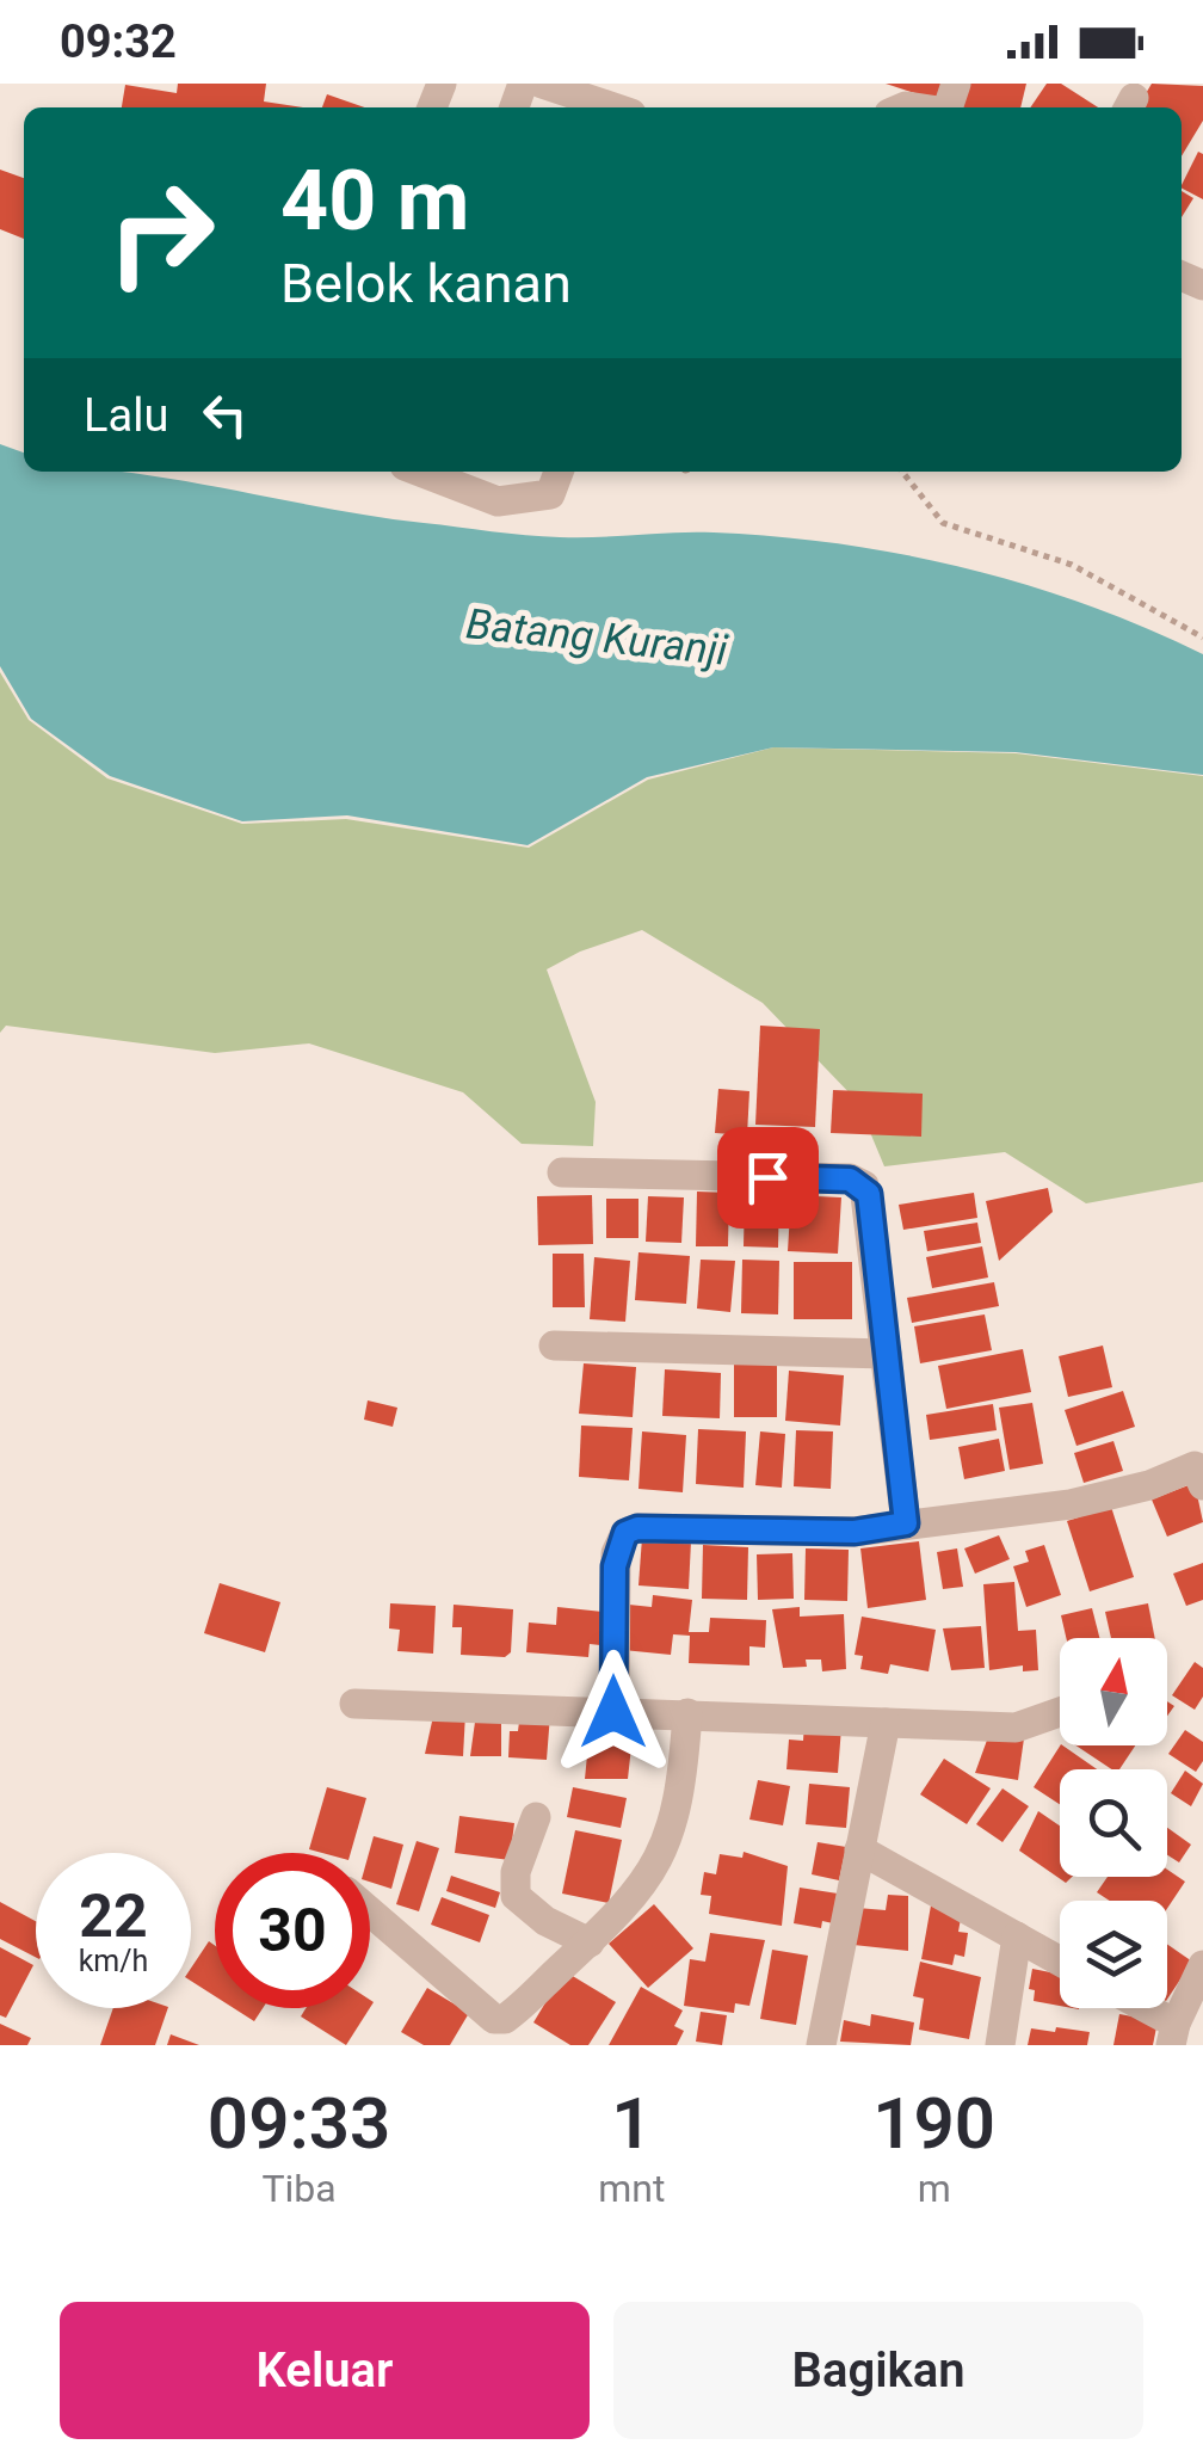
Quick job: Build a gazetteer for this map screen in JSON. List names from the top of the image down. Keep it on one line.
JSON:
{"water":["Batang Kuranji"],"north":"top","page":{"status":"09:32","turn":["40 m","Belok kanan"],"then":"Lalu","speed":"22 km/h","limit":"30","eta":["09:33","Tiba","1","mnt","190","m"],"buttons":["Keluar","Bagikan"]}}
